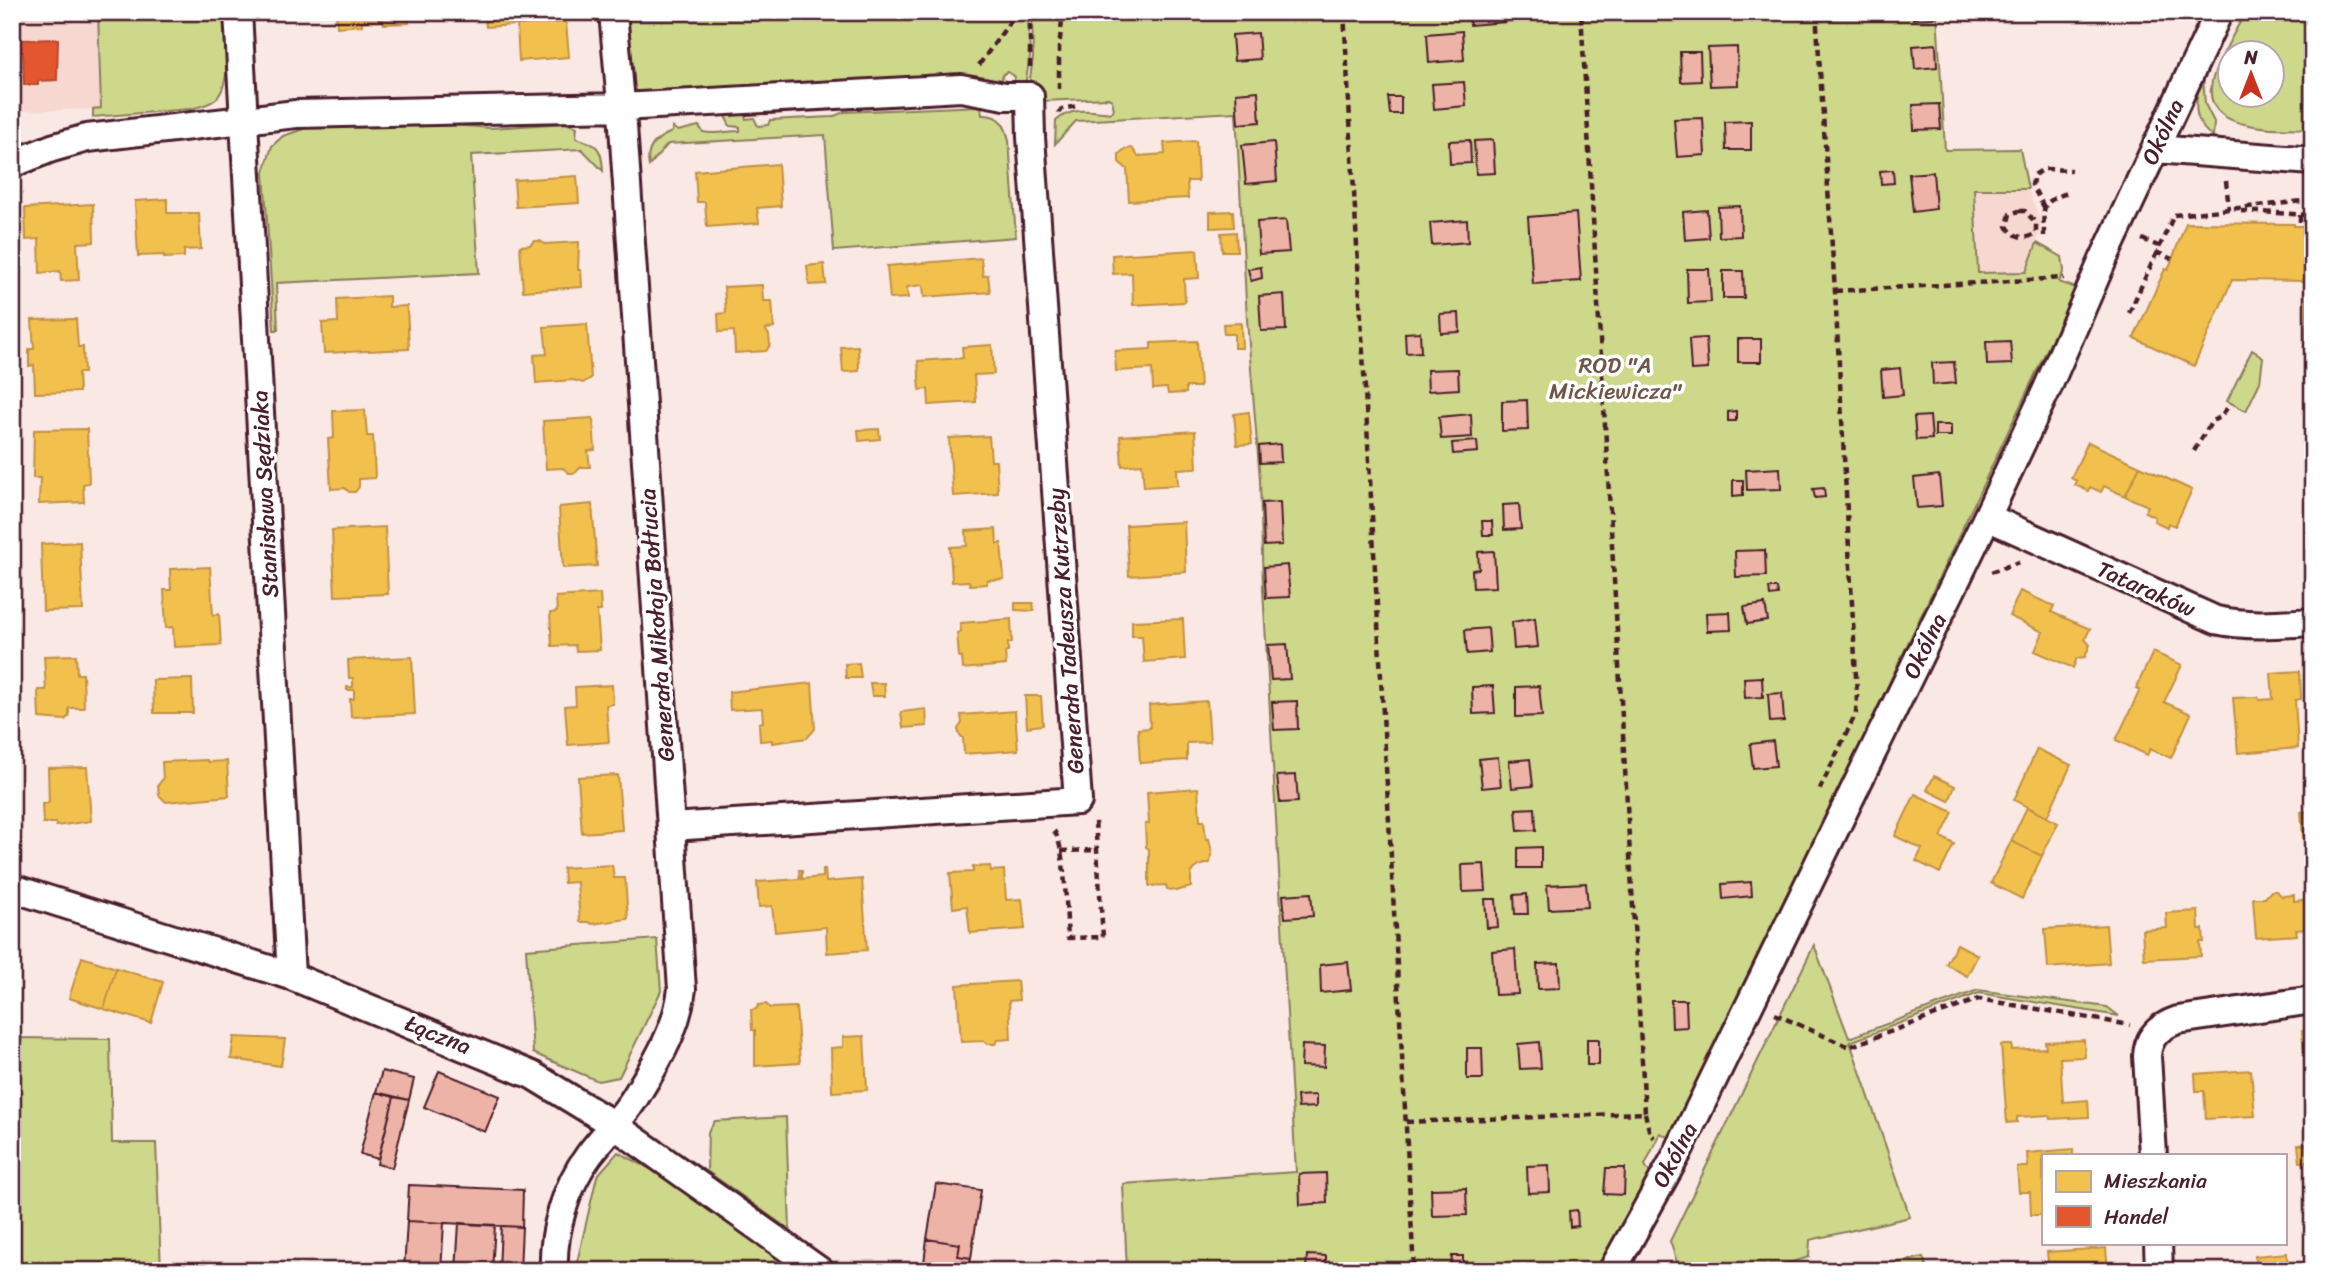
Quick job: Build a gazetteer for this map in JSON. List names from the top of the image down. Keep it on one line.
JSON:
{"streets":{"street":["Okólna","Stanisława Sędziaka","Tataraków","Generała Mikołaja Bołtucia","Generała Tadeusza Kutrzeby","Łączna"]},"crossings":[["Okólna","Tataraków"],["Stanisława Sędziaka","Łączna"],["Generała Mikołaja Bołtucia","Generała Tadeusza Kutrzeby"],["Generała Mikołaja Bołtucia","Łączna"]],"parks":["ROD \"A Mickiewicza\""],"legend":["Mieszkania","Handel"],"north":"top"}
